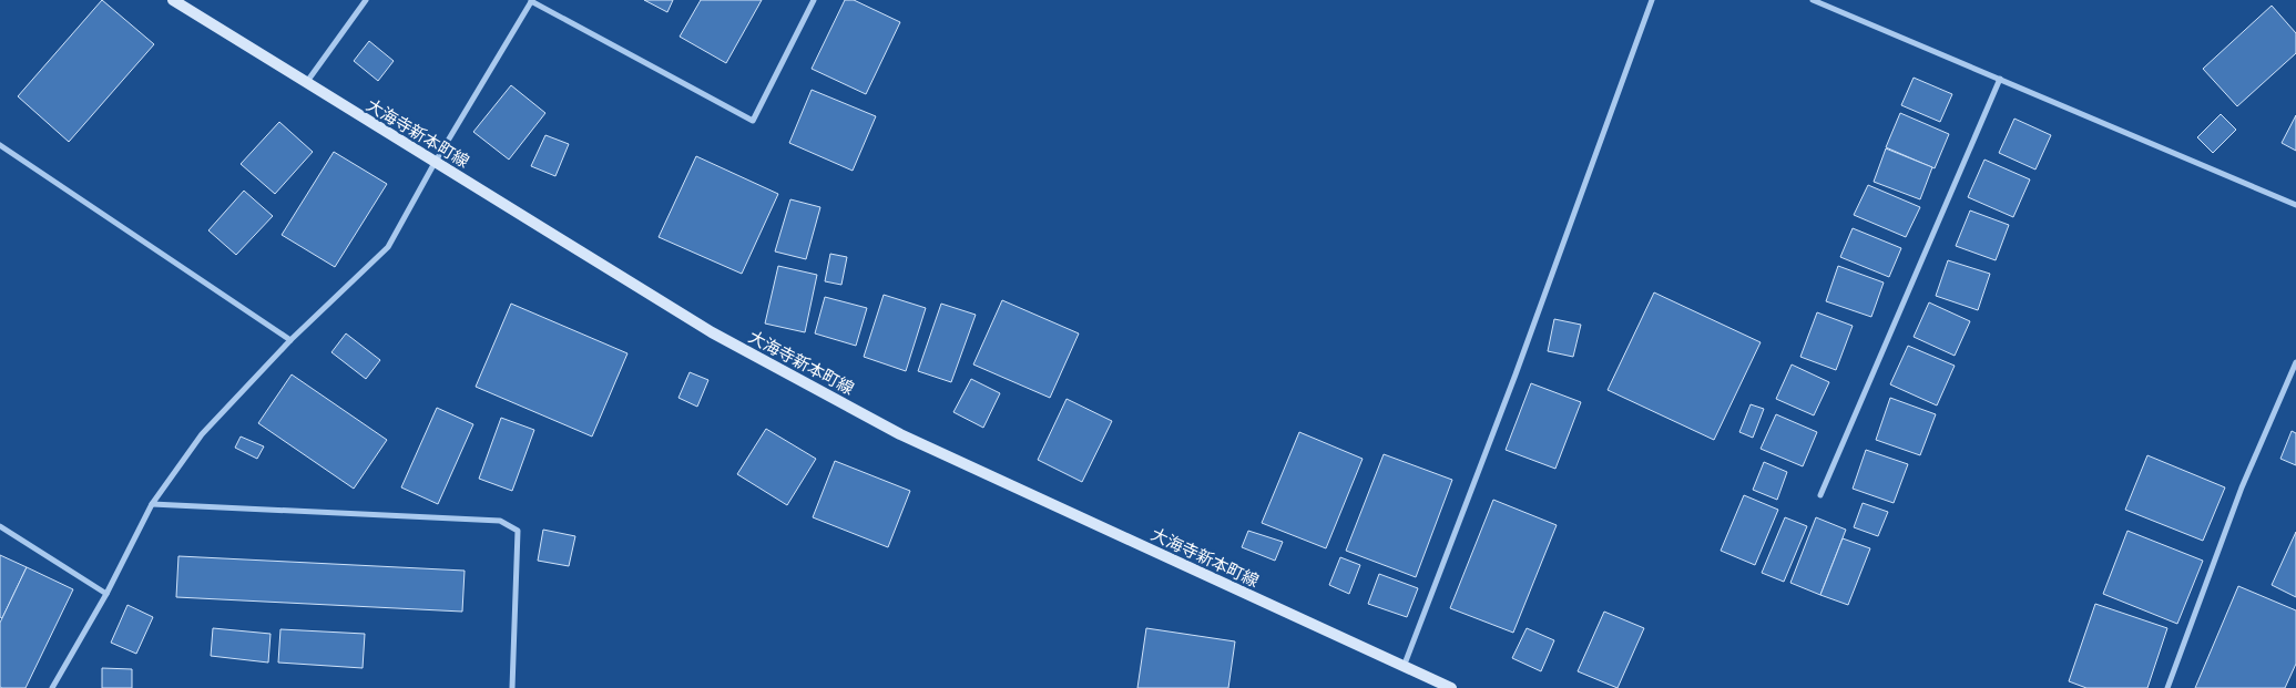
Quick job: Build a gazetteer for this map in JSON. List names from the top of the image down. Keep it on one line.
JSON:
{"streets":{"main road":["大海寺新本町線"]}}
